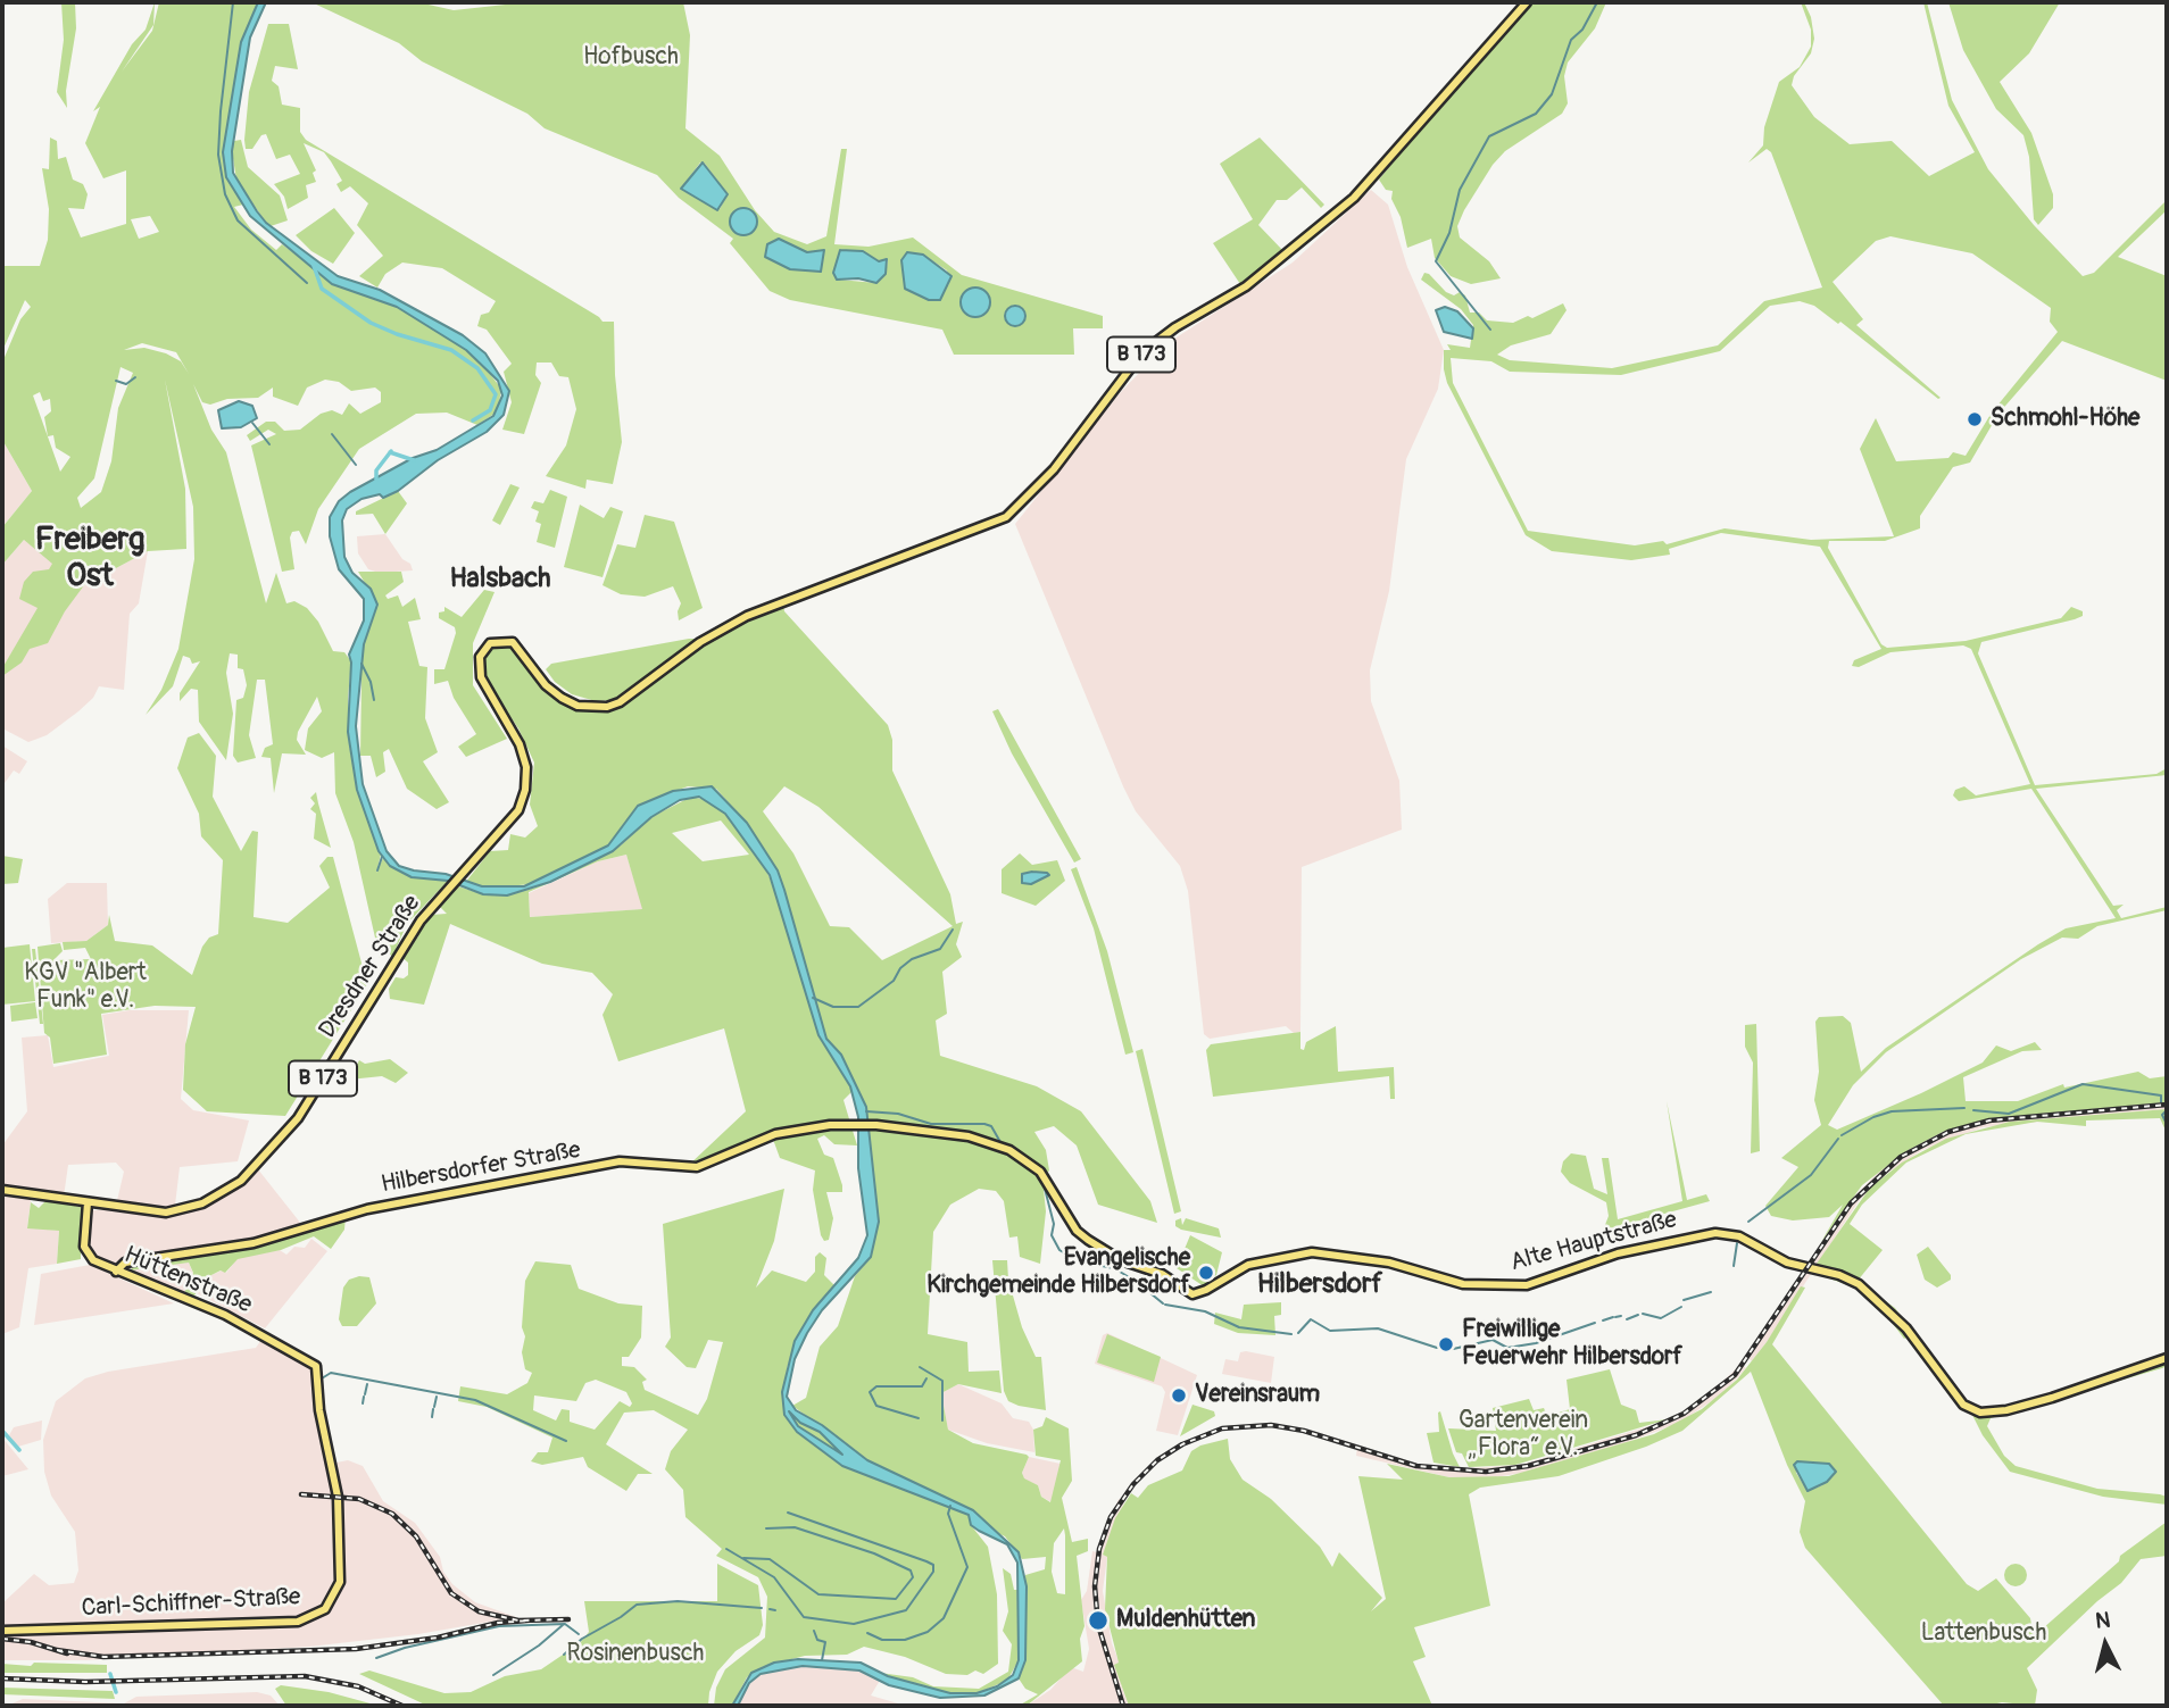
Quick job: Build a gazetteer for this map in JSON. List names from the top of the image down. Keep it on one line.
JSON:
{"streets":{"main road":["B 173","Dresdner Straße","Hilbersdorfer Straße","Alte Hauptstraße","Hüttenstraße","Carl-Schiffner-Straße"]},"crossings":[["B 173","Dresdner Straße"],["Dresdner Straße","Hüttenstraße"],["Hilbersdorfer Straße","Alte Hauptstraße"],["Hilbersdorfer Straße","Hüttenstraße"],["Hüttenstraße","Carl-Schiffner-Straße"]],"districts":["Freiberg Ost","Halsbach","Hilbersdorf"],"parks":["Hofbusch","KGV \"Albert Funk\" e.V.","Gartenverein „Flora“ e.V.","Lattenbusch","Rosinenbusch"],"places":["Schmohl-Höhe","Evangelische Kirchgemeinde Hilbersdorf","Freiwillige Feuerwehr Hilbersdorf","Vereinsraum","Muldenhütten"],"north":"top"}
